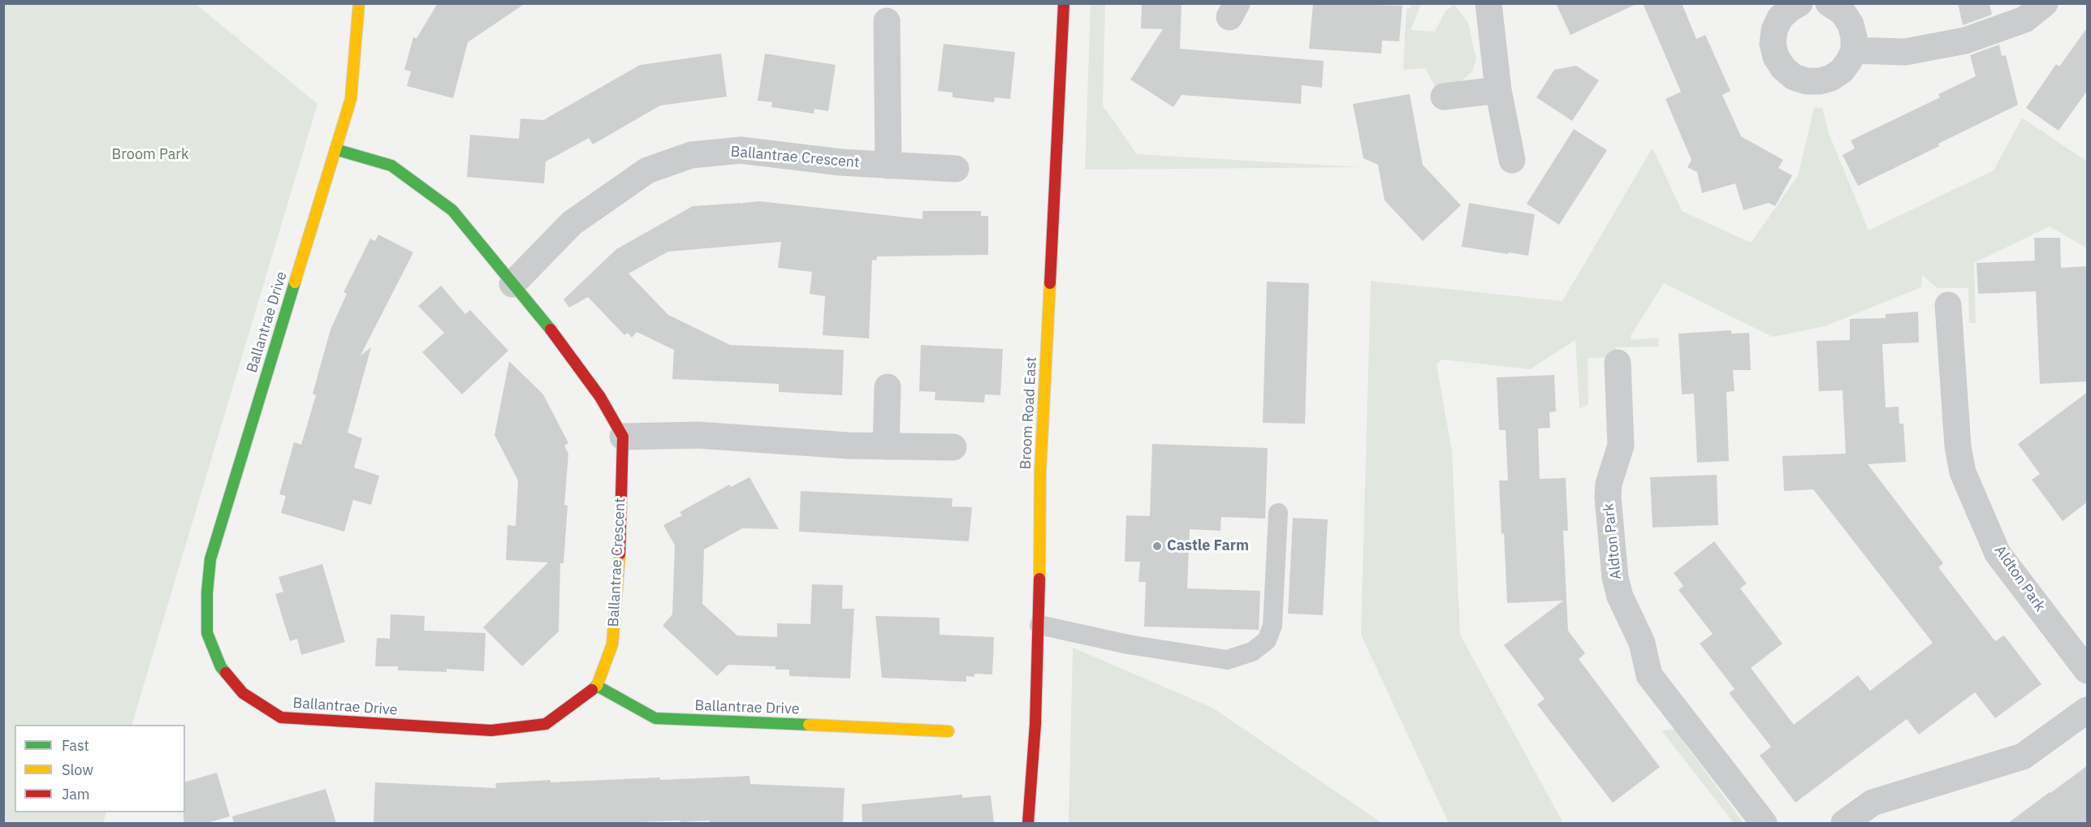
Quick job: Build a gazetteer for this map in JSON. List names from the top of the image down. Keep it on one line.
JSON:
{"streets":{"street":["Ballantrae Crescent","Ballantrae Drive","Broom Road East","Aldton Park"]},"crossings":[["Ballantrae Crescent","Ballantrae Drive"]],"parks":["Broom Park"],"places":["Castle Farm"],"legend":["Fast","Slow","Jam"]}
